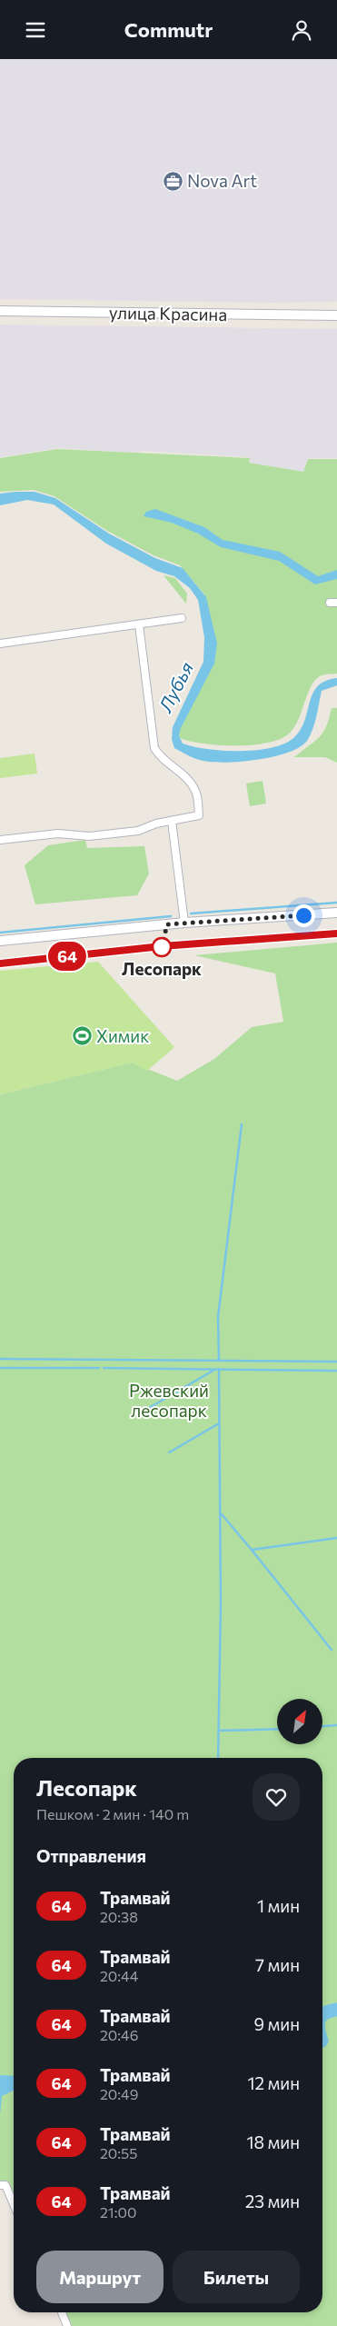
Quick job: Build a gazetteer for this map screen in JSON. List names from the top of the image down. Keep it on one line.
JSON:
{"streets":{"main road":["улица Красина"]},"water":["Лубья"],"parks":["Ржевский лесопарк"],"places":{"office":["Nova Art"],"other":["Лесопарк"],"sports":["Химик"]},"lines":["tram line 64"],"north":"top right","page":{"header":"Commutr","on_map":"64","heading":[["Лесопарк","Пешком · 2 мин · 140 m"],"Отправления"],"list":[{"mark":"64","name":"Трамвай","note":"20:38","value":"1 мин"},{"mark":"64","name":"Трамвай","note":"20:44","value":"7 мин"},{"mark":"64","name":"Трамвай","note":"20:46","value":"9 мин"},{"mark":"64","name":"Трамвай","note":"20:49","value":"12 мин"},{"mark":"64","name":"Трамвай","note":"20:55","value":"18 мин"},{"mark":"64","name":"Трамвай","note":"21:00","value":"23 мин"}],"buttons":["Маршрут","Билеты"]}}
